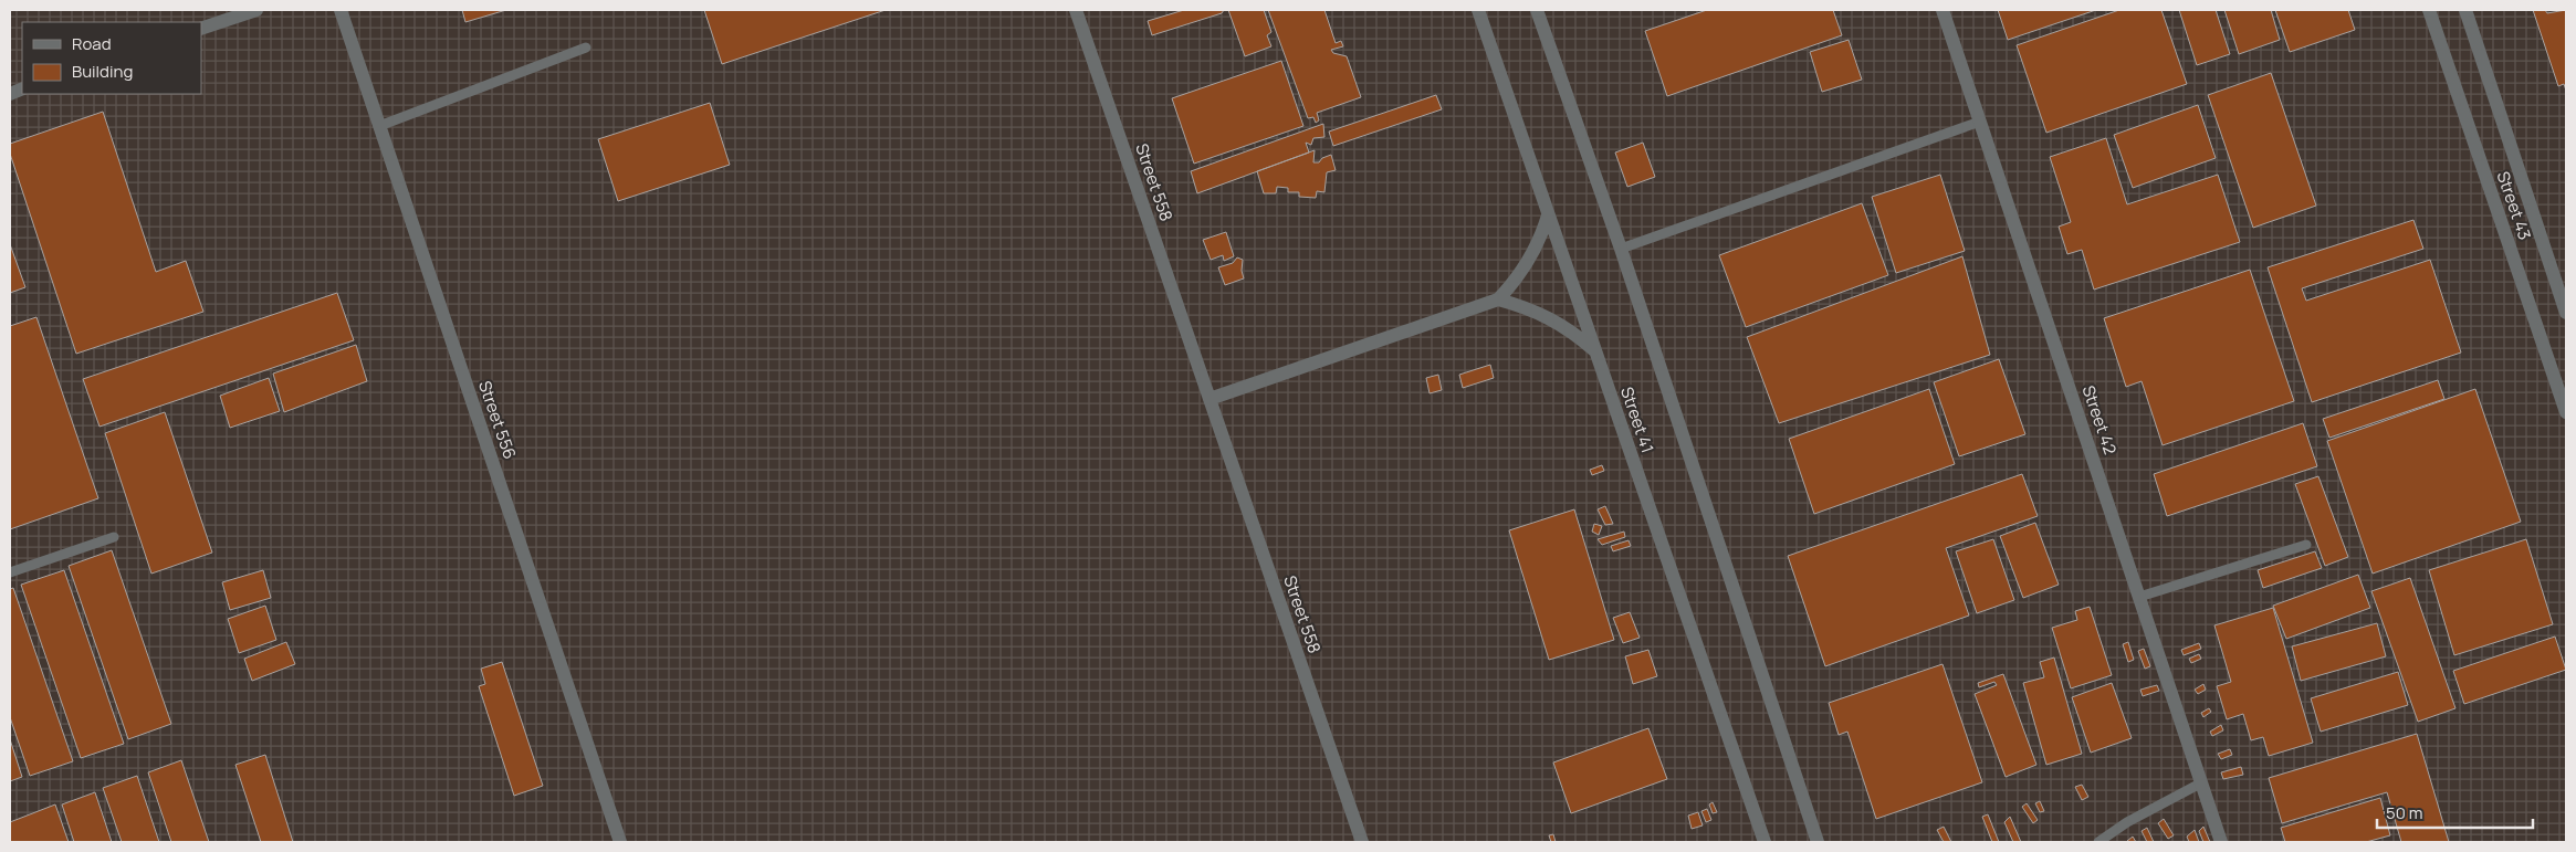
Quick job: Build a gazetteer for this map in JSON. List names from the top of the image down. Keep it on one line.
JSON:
{"streets":{"street":["Street 558","Street 43","Street 556","Street 41","Street 42"]},"legend":["Road","Building"],"scale_bar":"50 m"}
